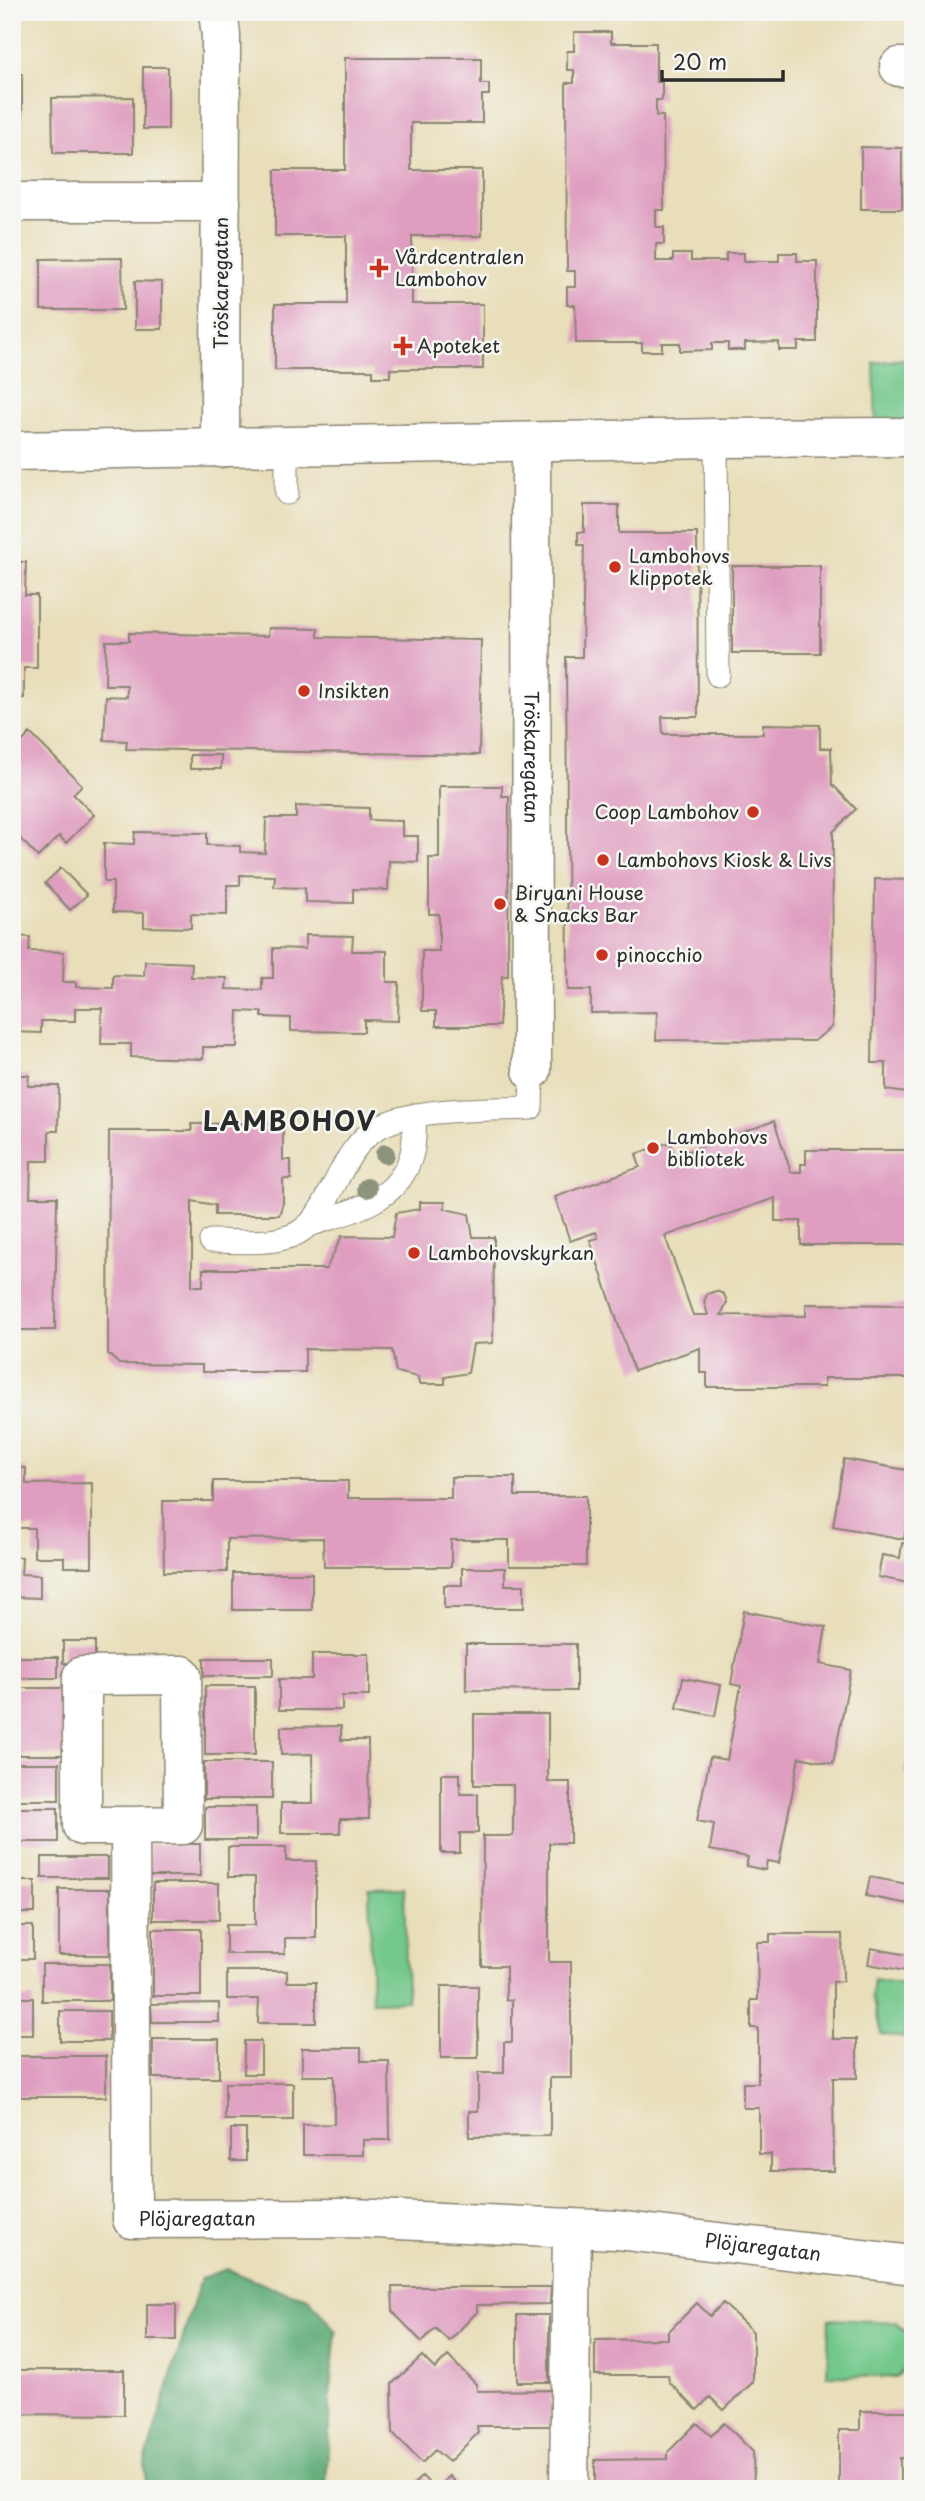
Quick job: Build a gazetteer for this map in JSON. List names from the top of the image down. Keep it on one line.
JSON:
{"streets":{"street":["Tröskaregatan","Plöjaregatan"]},"districts":["LAMBOHOV"],"places":{"health":["Vårdcentralen Lambohov","Apoteket"],"other":["Lambohovs klippotek","Insikten","Coop Lambohov","Lambohovs Kiosk & Livs","Biryani House & Snacks Bar","pinocchio","Lambohovs bibliotek","Lambohovskyrkan"]},"scale_bar":"20 m"}
